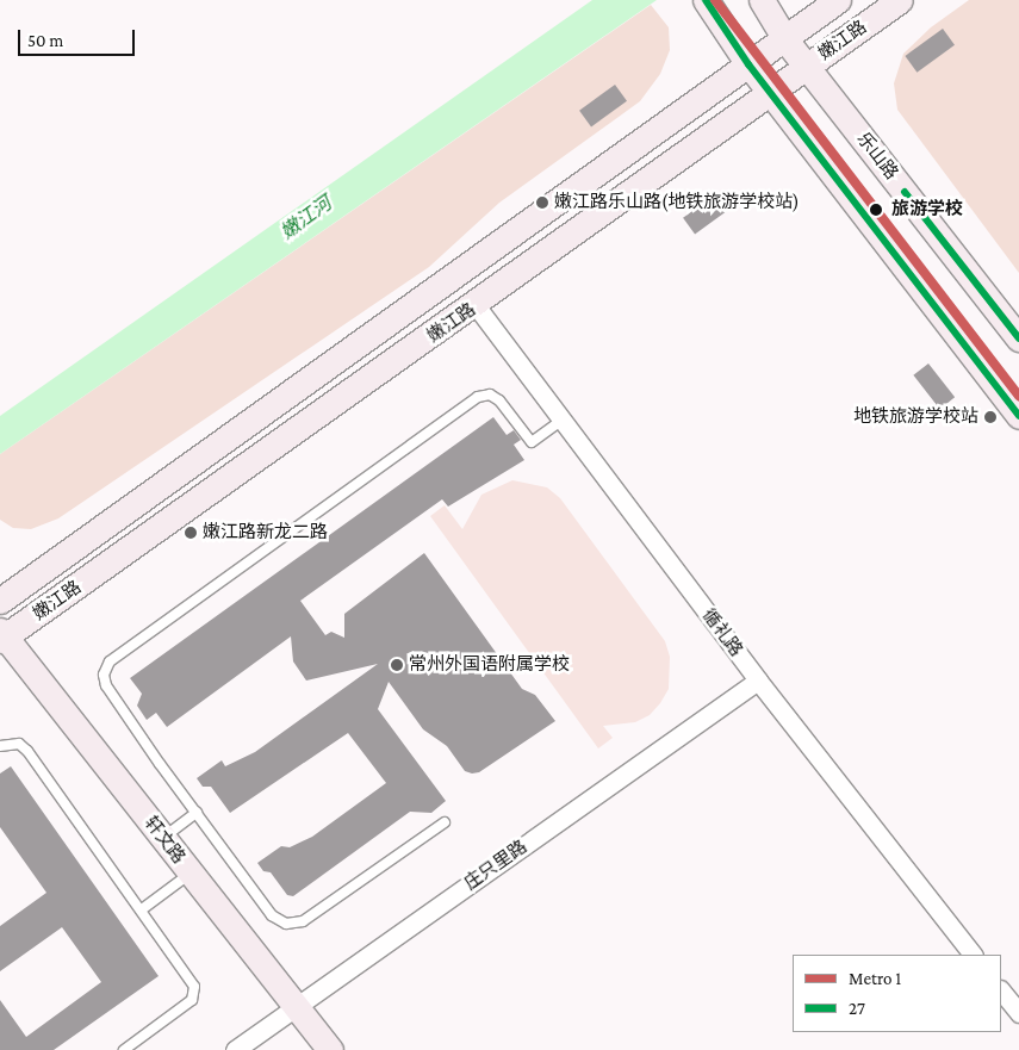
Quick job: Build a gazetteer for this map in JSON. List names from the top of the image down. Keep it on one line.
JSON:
{"streets":{"main road":["嫩江路","乐山路","轩文路"],"street":["循礼路","庄只里路"]},"crossings":[["嫩江路","乐山路"],["嫩江路","循礼路"],["嫩江路","轩文路"],["循礼路","庄只里路"],["轩文路","庄只里路"]],"water":["嫩江河"],"places":["嫩江路乐山路(地铁旅游学校站)","旅游学校","地铁旅游学校站","嫩江路新龙二路","常州外国语附属学校"],"lines":["metro line 1","transit line 27"],"legend":["Metro 1","27"],"scale_bar":"50 m"}
